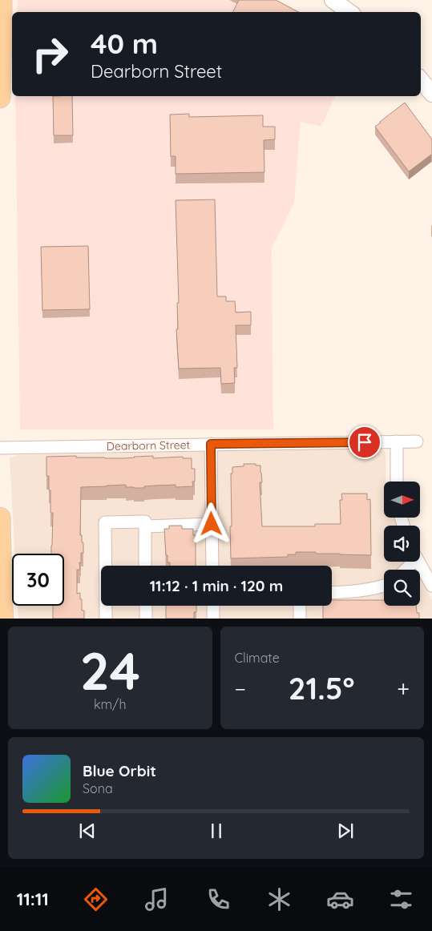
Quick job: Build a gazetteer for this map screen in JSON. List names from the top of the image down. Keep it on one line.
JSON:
{"streets":{"street":["Dearborn Street"]},"north":"right","page":{"turn":["40 m","Dearborn Street"],"limit":"30","trip":"11:12 · 1 min · 120 m","tile":[["24","km/h"],"Climate"],"heat":["−","21.5°","+"],"song":["Blue Orbit","Sona"],"tabs":"11:11"}}
